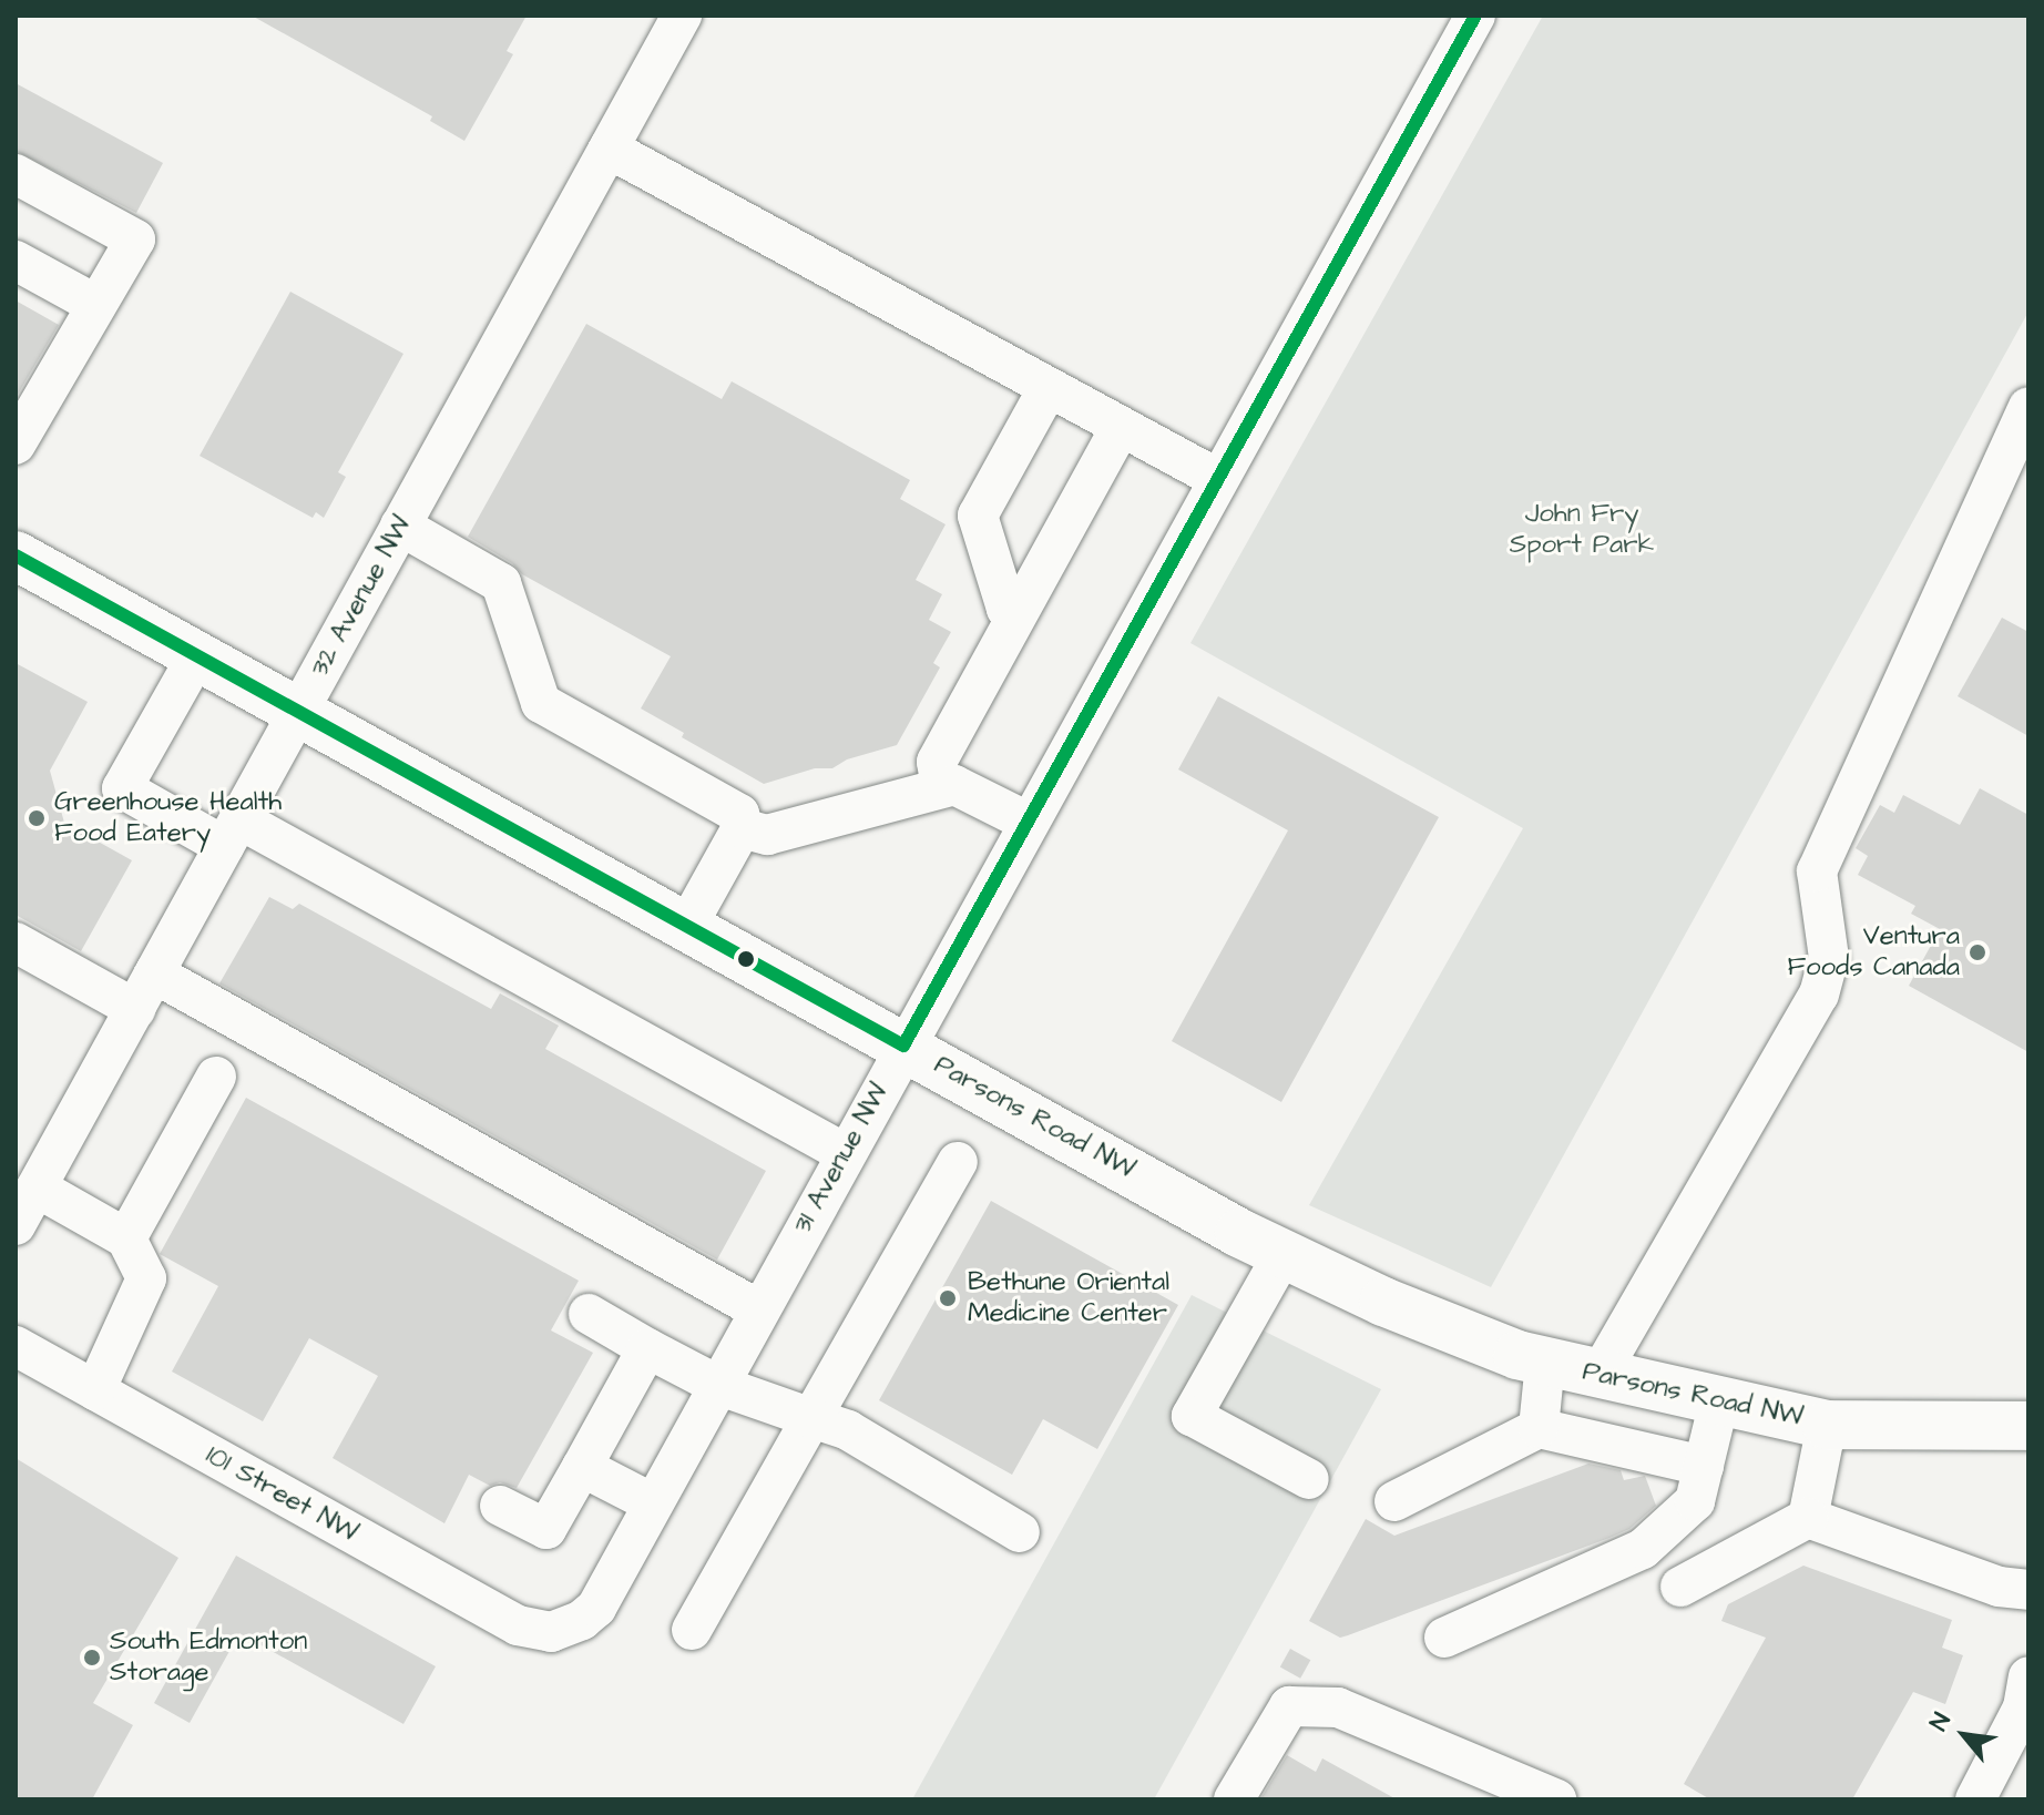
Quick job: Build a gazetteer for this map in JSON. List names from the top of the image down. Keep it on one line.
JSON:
{"streets":{"main road":["Parsons Road NW"],"street":["32 Avenue NW","31 Avenue NW","101 Street NW"]},"crossings":[["32 Avenue NW","Parsons Road NW"],["Parsons Road NW","31 Avenue NW"],["31 Avenue NW","101 Street NW"]],"parks":["John Fry Sport Park"],"places":["Greenhouse Health Food Eatery","Ventura Foods Canada","Bethune Oriental Medicine Center","South Edmonton Storage"],"north":"top left"}
